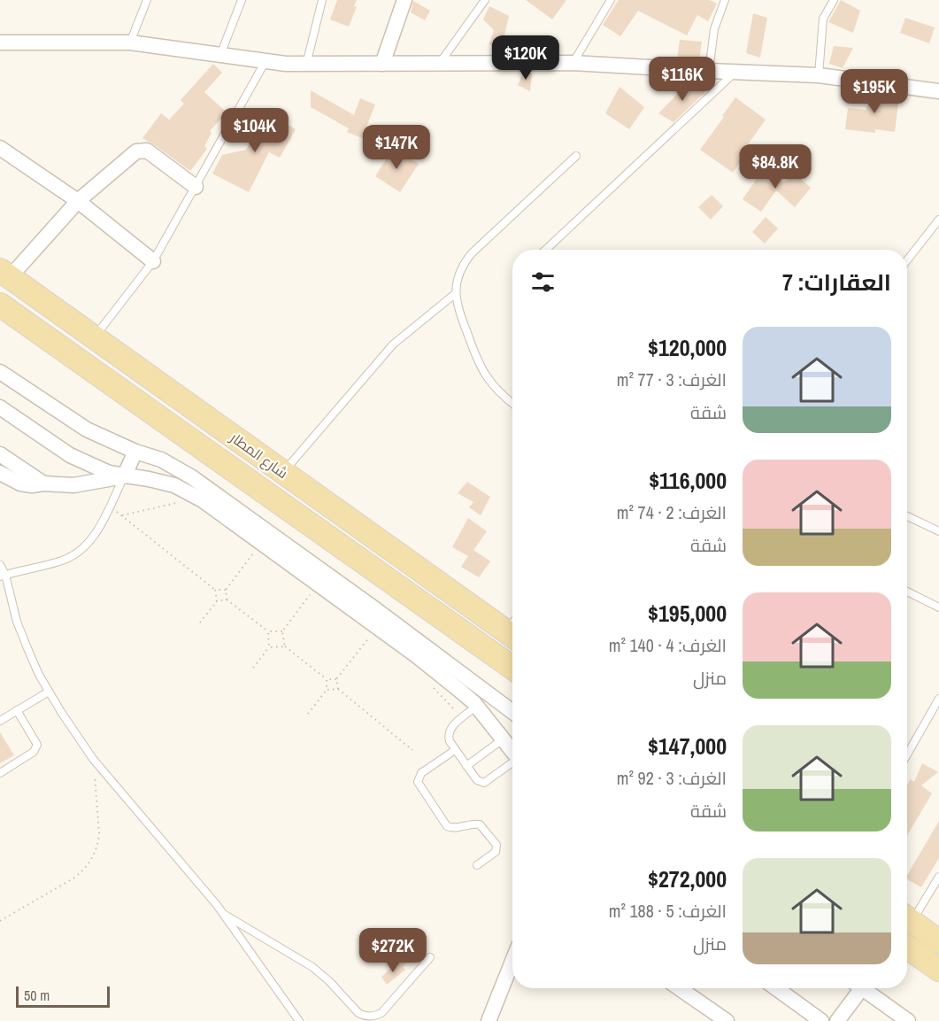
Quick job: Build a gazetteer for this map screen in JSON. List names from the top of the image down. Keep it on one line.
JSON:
{"streets":{"main road":["شارع المطار"]},"scale_bar":"50 m","page":{"price":["$120K","$116K","$195K","$104K","$147K","$84.8K","$272K"],"heading":"العقارات: 7","list":[{"name":"$120,000","note":"الغرف: 3 · 77 m² · شقة"},{"name":"$116,000","note":"الغرف: 2 · 74 m² · شقة"},{"name":"$195,000","note":"الغرف: 4 · 140 m² · منزل"},{"name":"$147,000","note":"الغرف: 3 · 92 m² · شقة"},{"name":"$272,000","note":"الغرف: 5 · 188 m² · منزل"}],"scale":"50 m"}}
